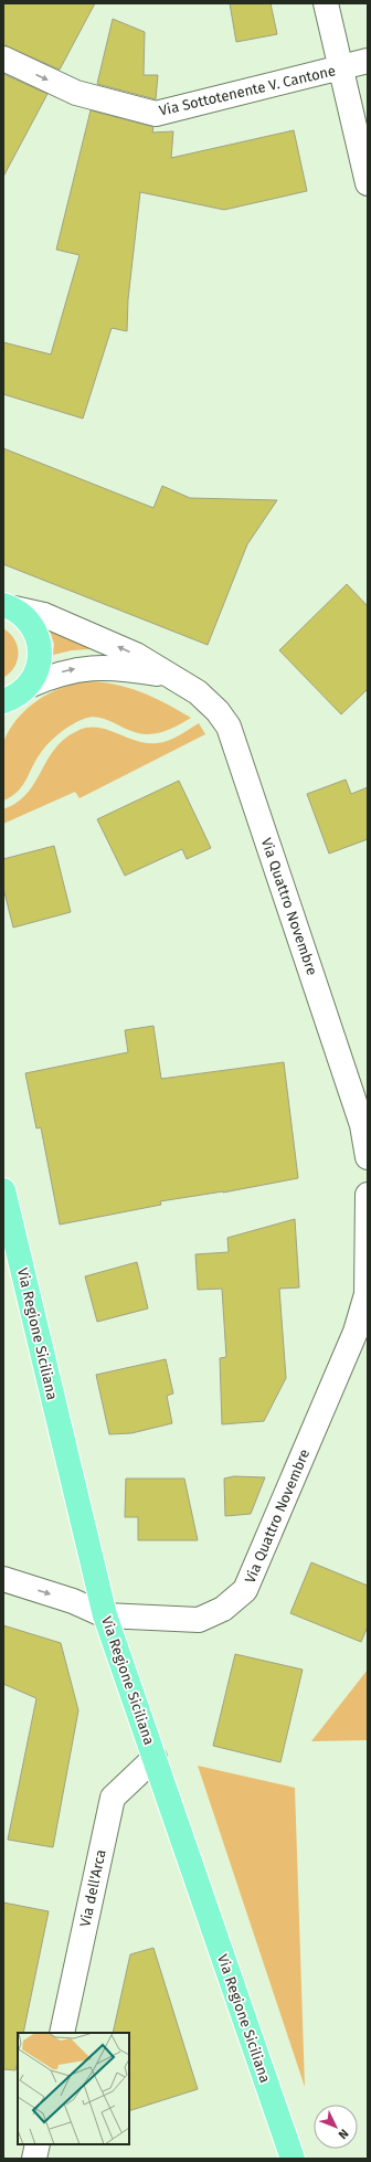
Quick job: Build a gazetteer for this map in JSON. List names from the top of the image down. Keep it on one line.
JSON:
{"streets":{"main road":["Via Regione Siciliana"],"street":["Via Sottotenente V. Cantone","Via Quattro Novembre","Via dell'Arca"]},"crossings":[["Via Quattro Novembre","Via Regione Siciliana"],["Via Regione Siciliana","Via dell'Arca"]],"one_way":["Via Sottotenente V. Cantone"],"north":"bottom right"}
